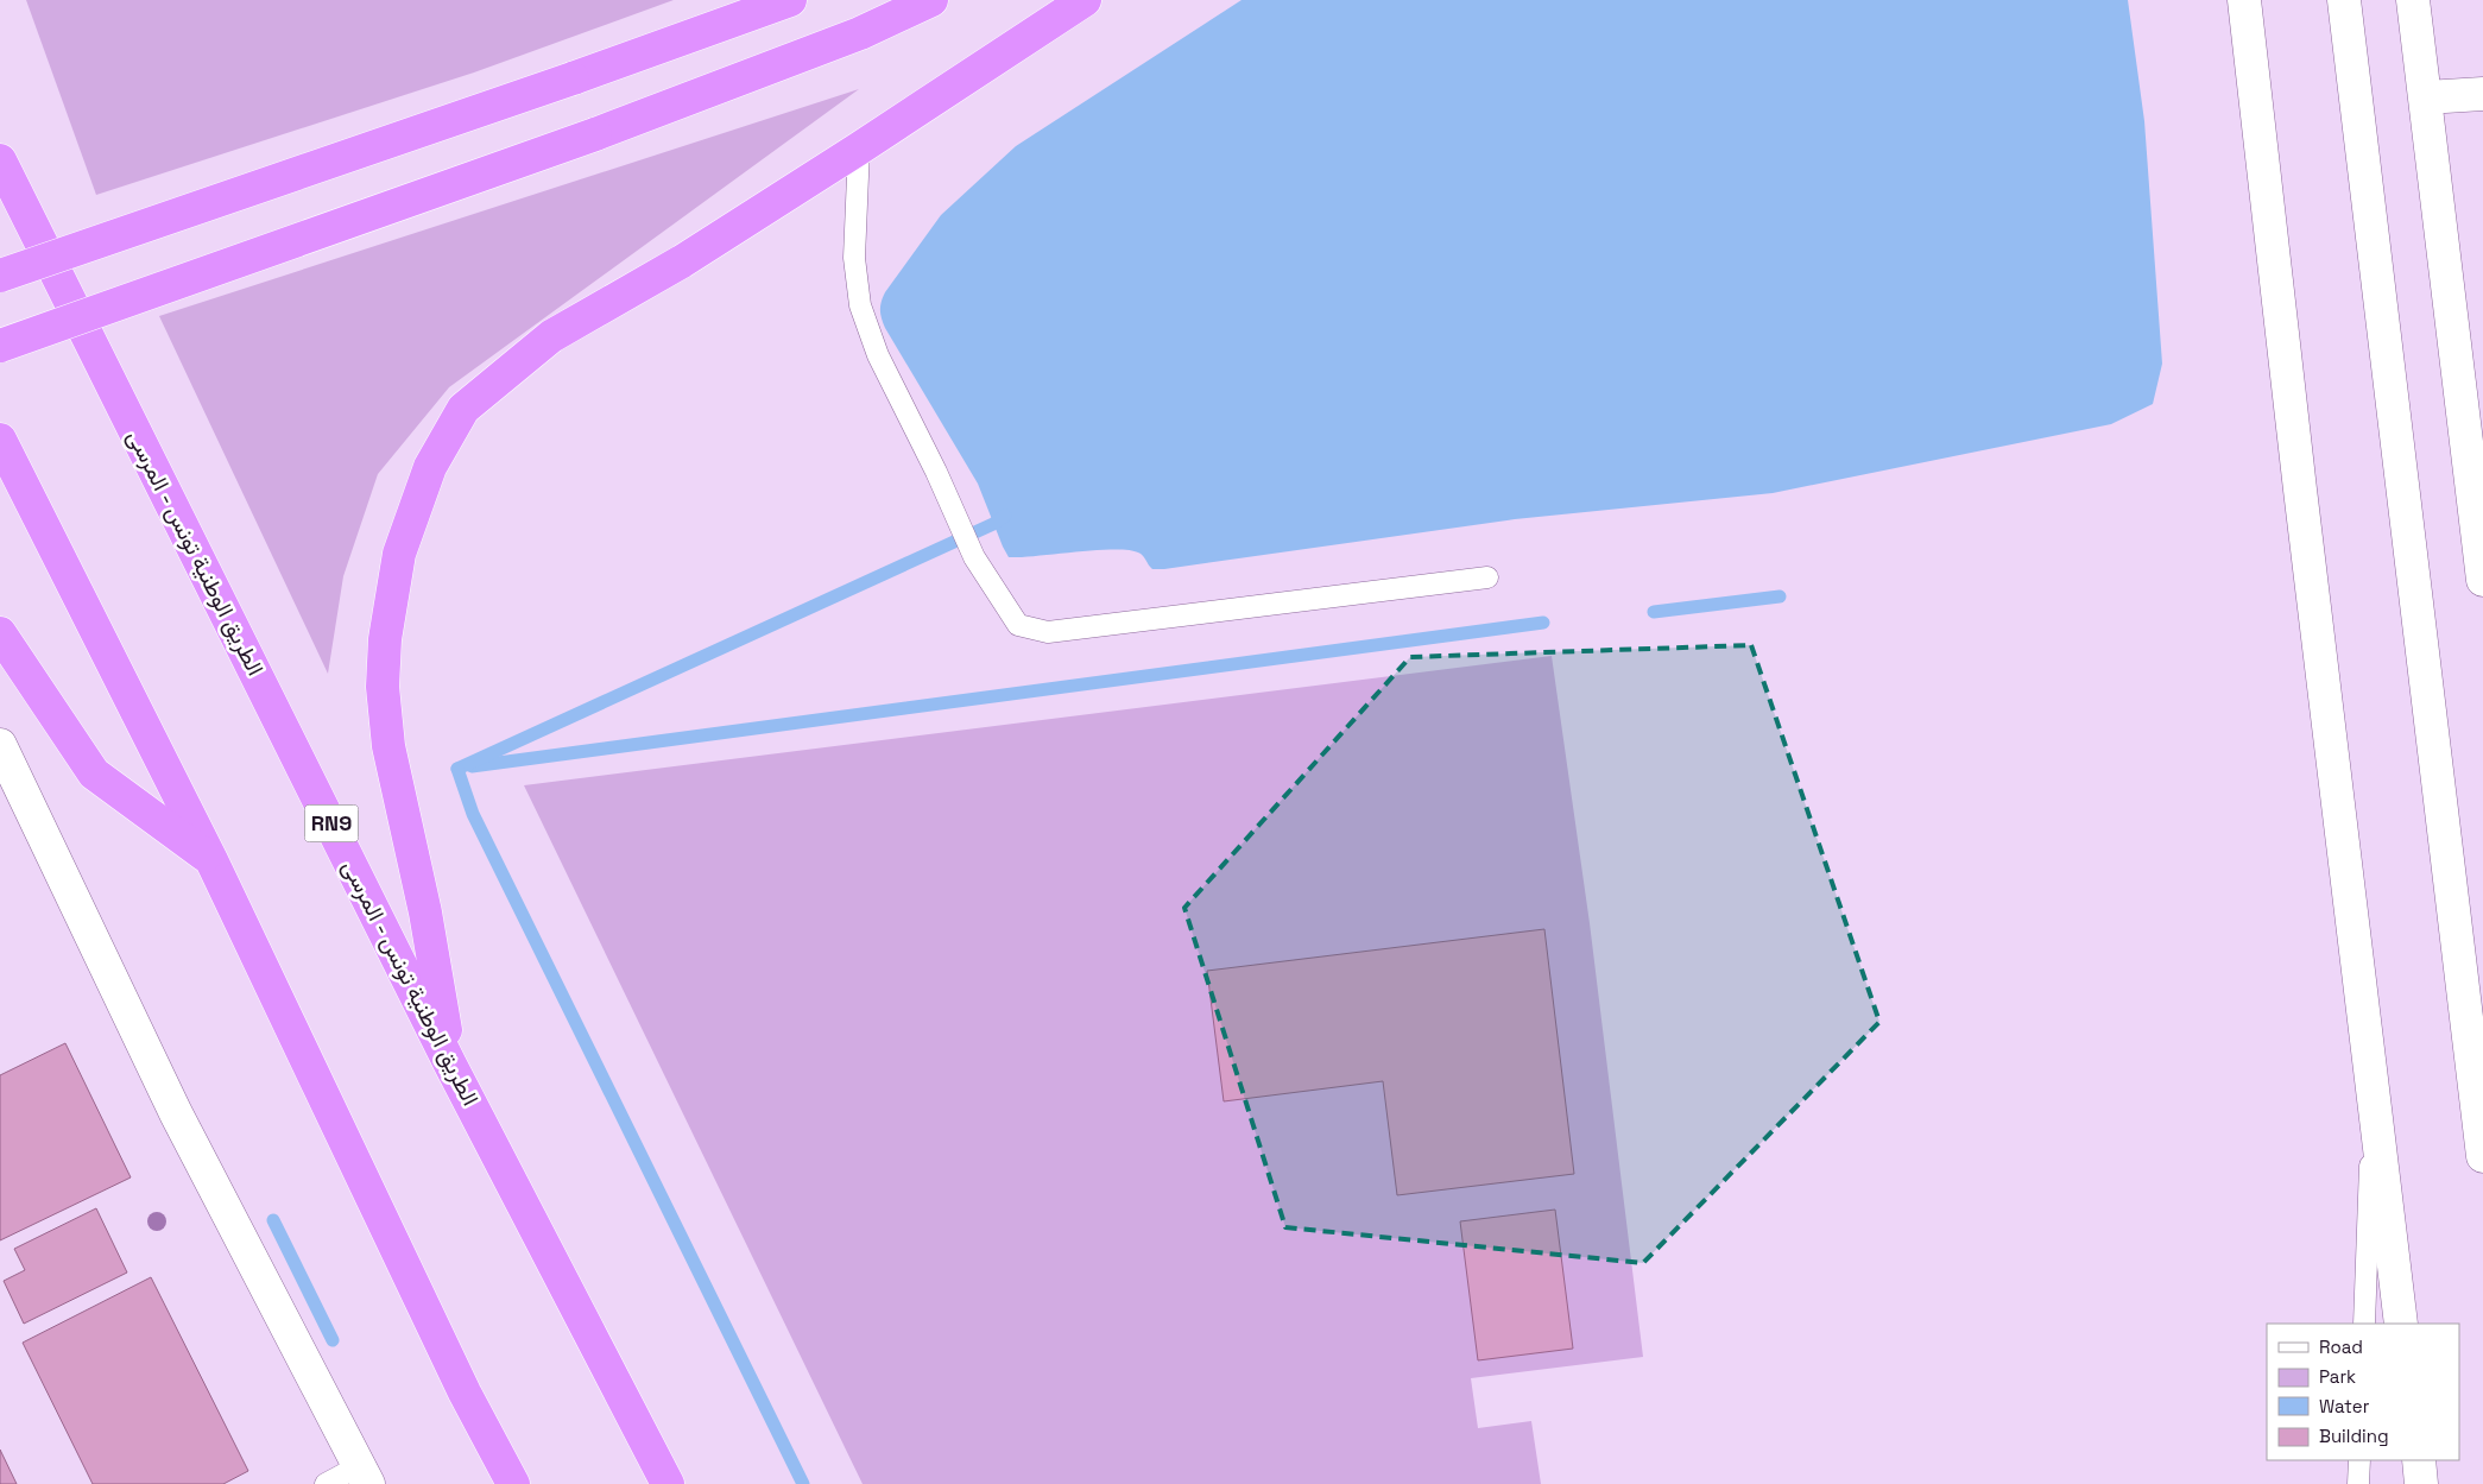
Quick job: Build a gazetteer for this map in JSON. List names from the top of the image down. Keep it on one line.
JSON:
{"streets":{"highway":["الطريق الوطنية تونس - المرسى","RN9"]},"legend":["Road","Park","Water","Building"]}
